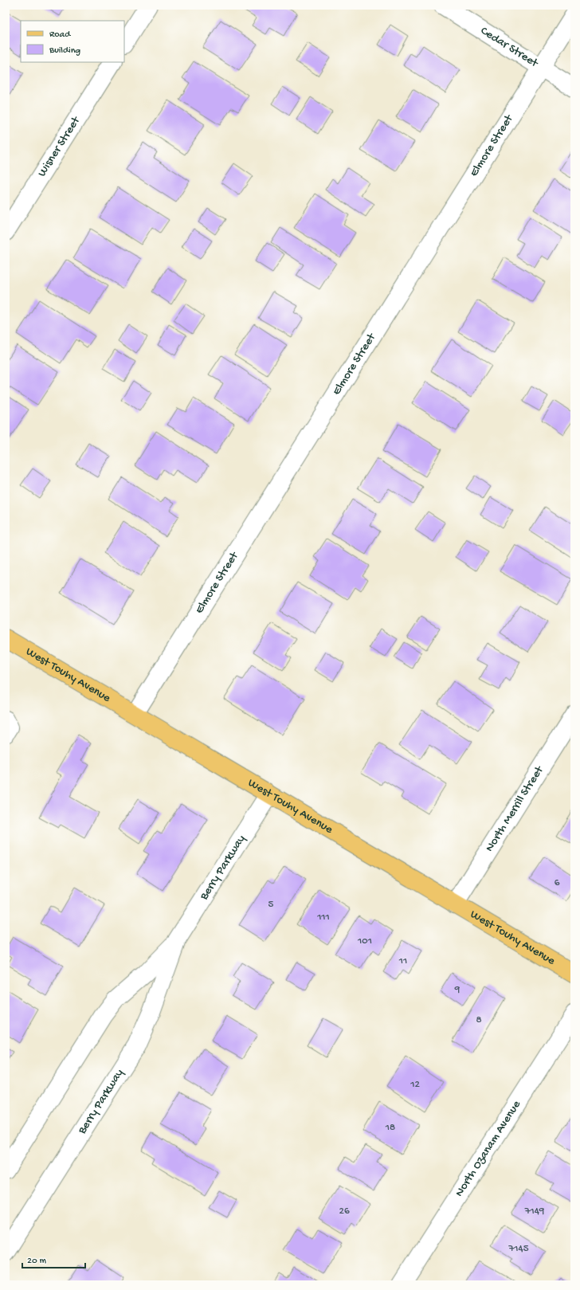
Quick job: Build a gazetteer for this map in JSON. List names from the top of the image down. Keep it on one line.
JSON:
{"streets":{"main road":["West Touhy Avenue"],"street":["Cedar Street","Elmore Street","Wisner Street","North Merrill Street","Berry Parkway","North Ozanam Avenue"]},"crossings":[["Cedar Street","Elmore Street"],["Elmore Street","West Touhy Avenue"],["West Touhy Avenue","North Merrill Street"],["West Touhy Avenue","Berry Parkway"]],"house_numbers":["6","5","111","101","11","9","8","12","18","26","7149","7145"],"legend":["Road","Building"],"scale_bar":"20 m"}
